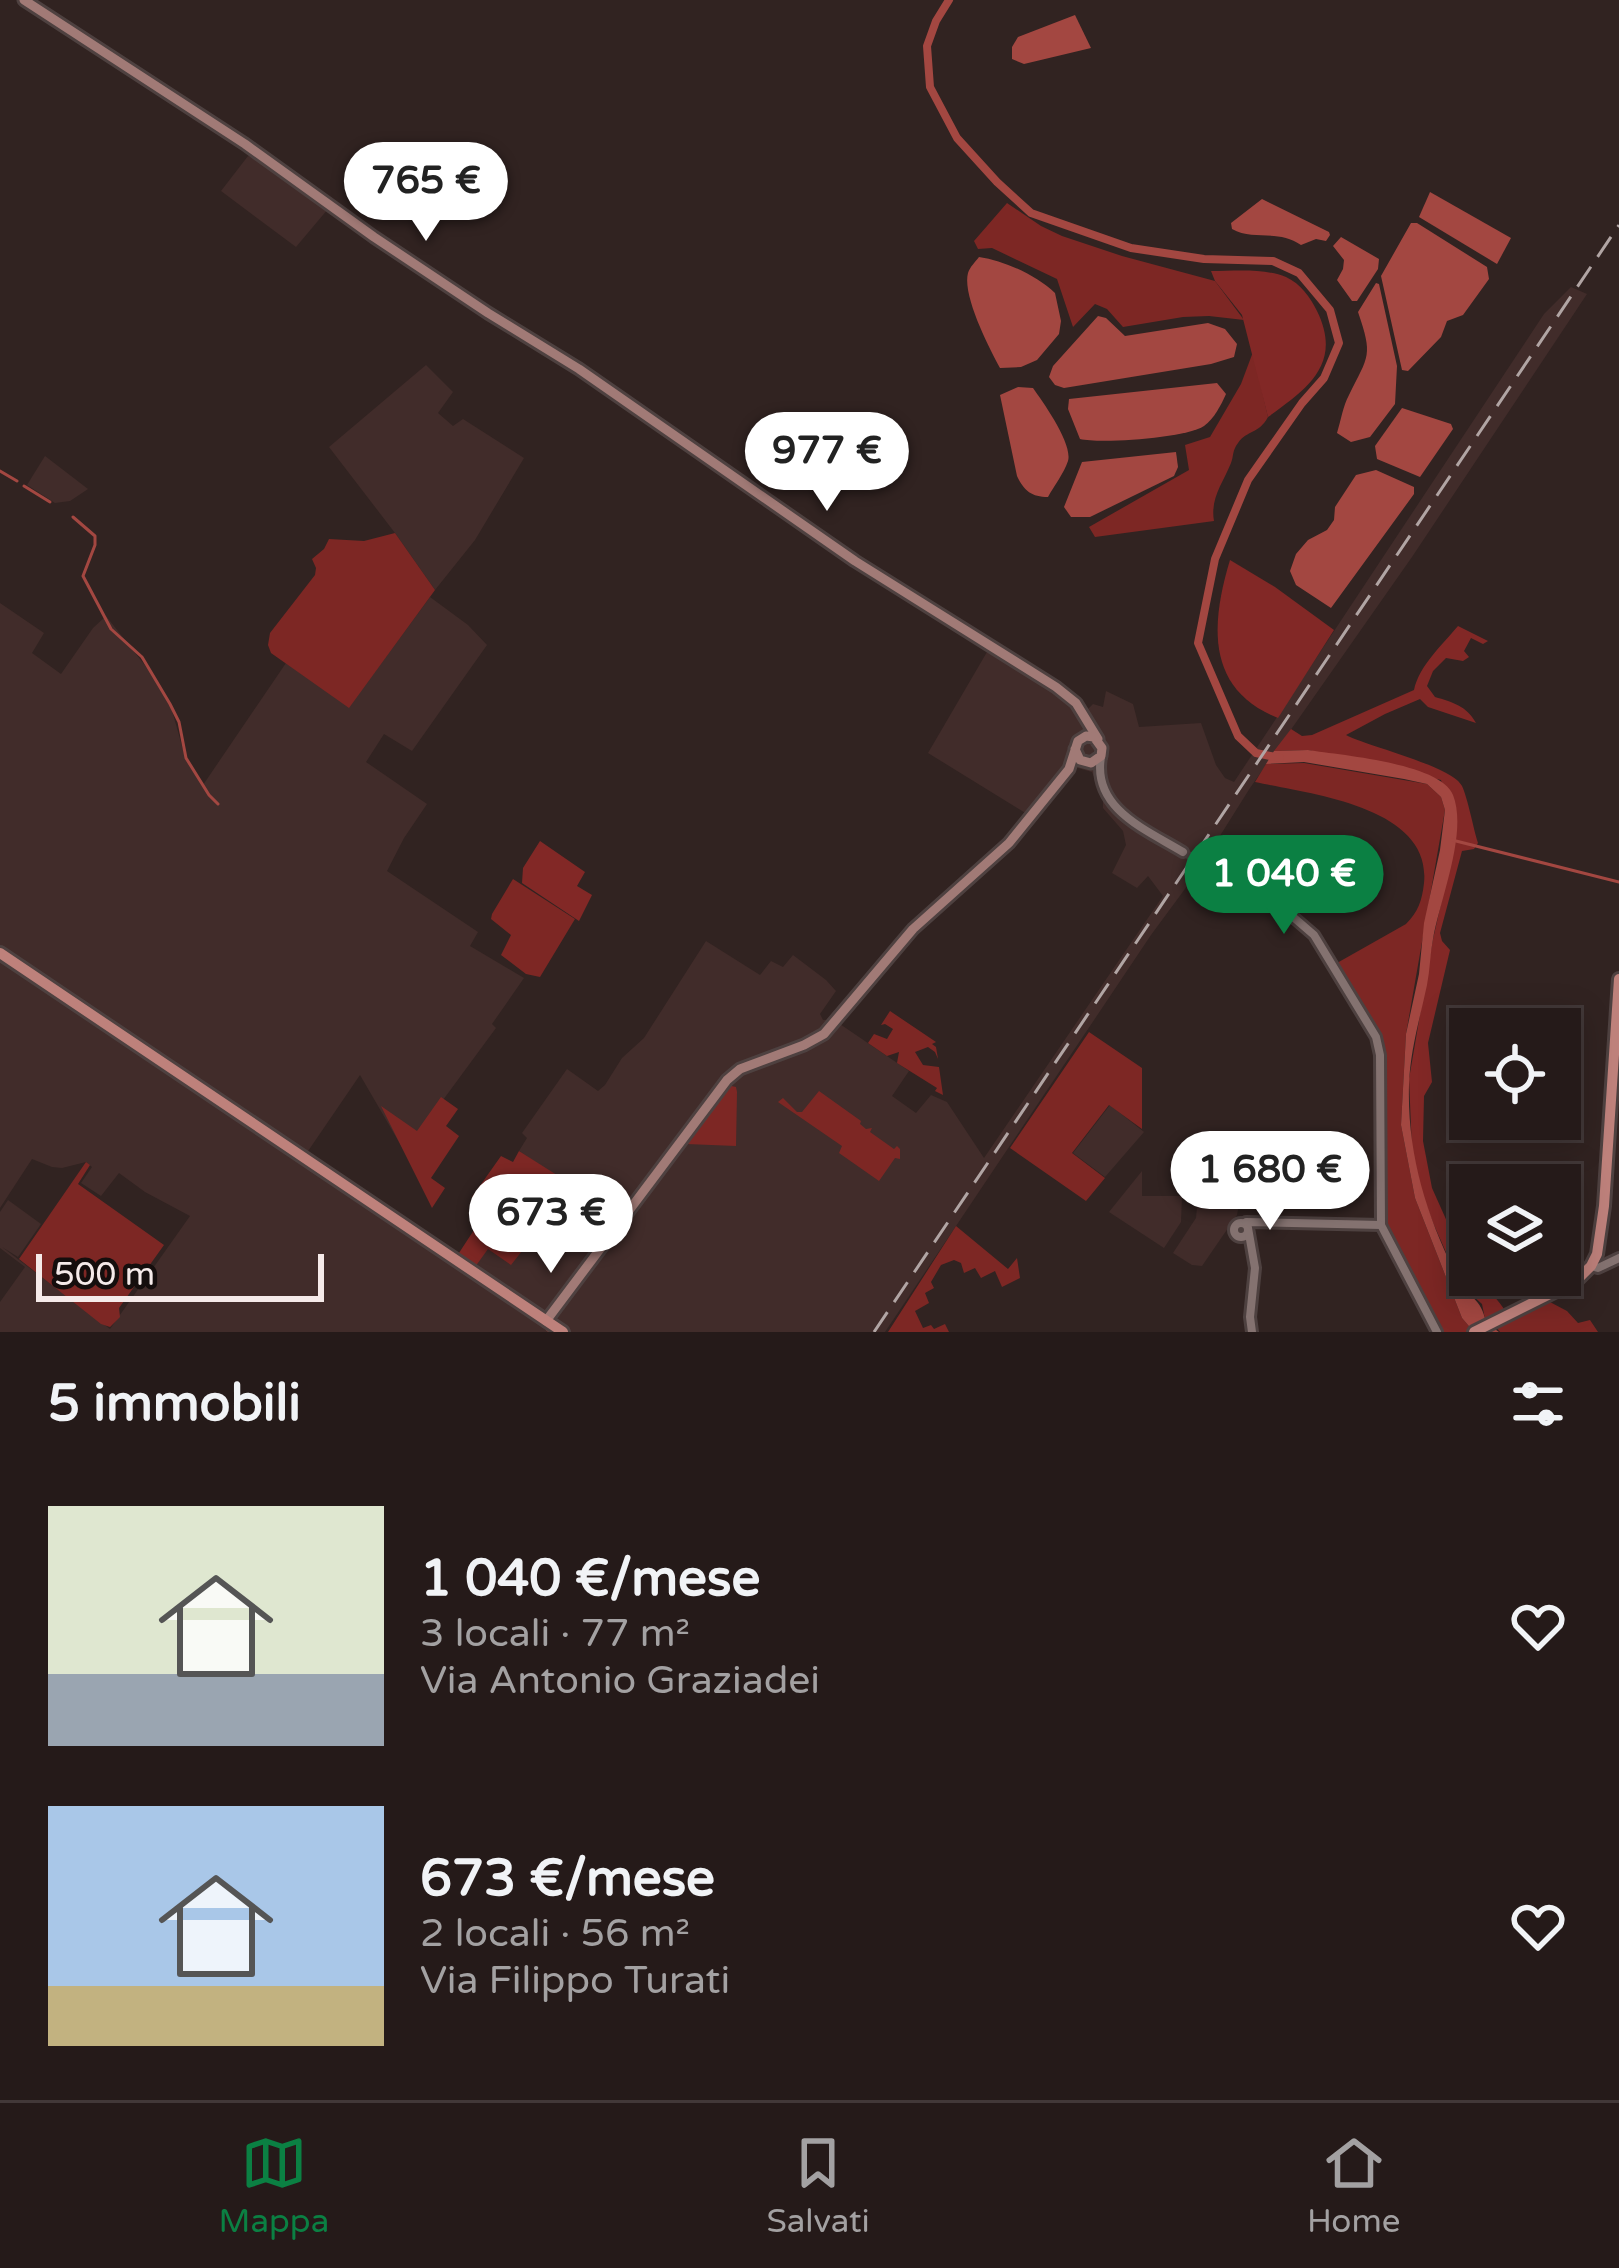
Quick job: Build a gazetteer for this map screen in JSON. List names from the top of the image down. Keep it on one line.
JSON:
{"scale_bar":"500 m","page":{"price":["765 €","977 €","1 040 €","1 680 €","673 €"],"scale":"500 m","heading":"5 immobili","list":[{"name":"1 040 €/mese","note":"3 locali · 77 m² · Via Antonio Graziadei"},{"name":"673 €/mese","note":"2 locali · 56 m² · Via Filippo Turati"}],"tabs":["Mappa","Salvati","Home"]}}
